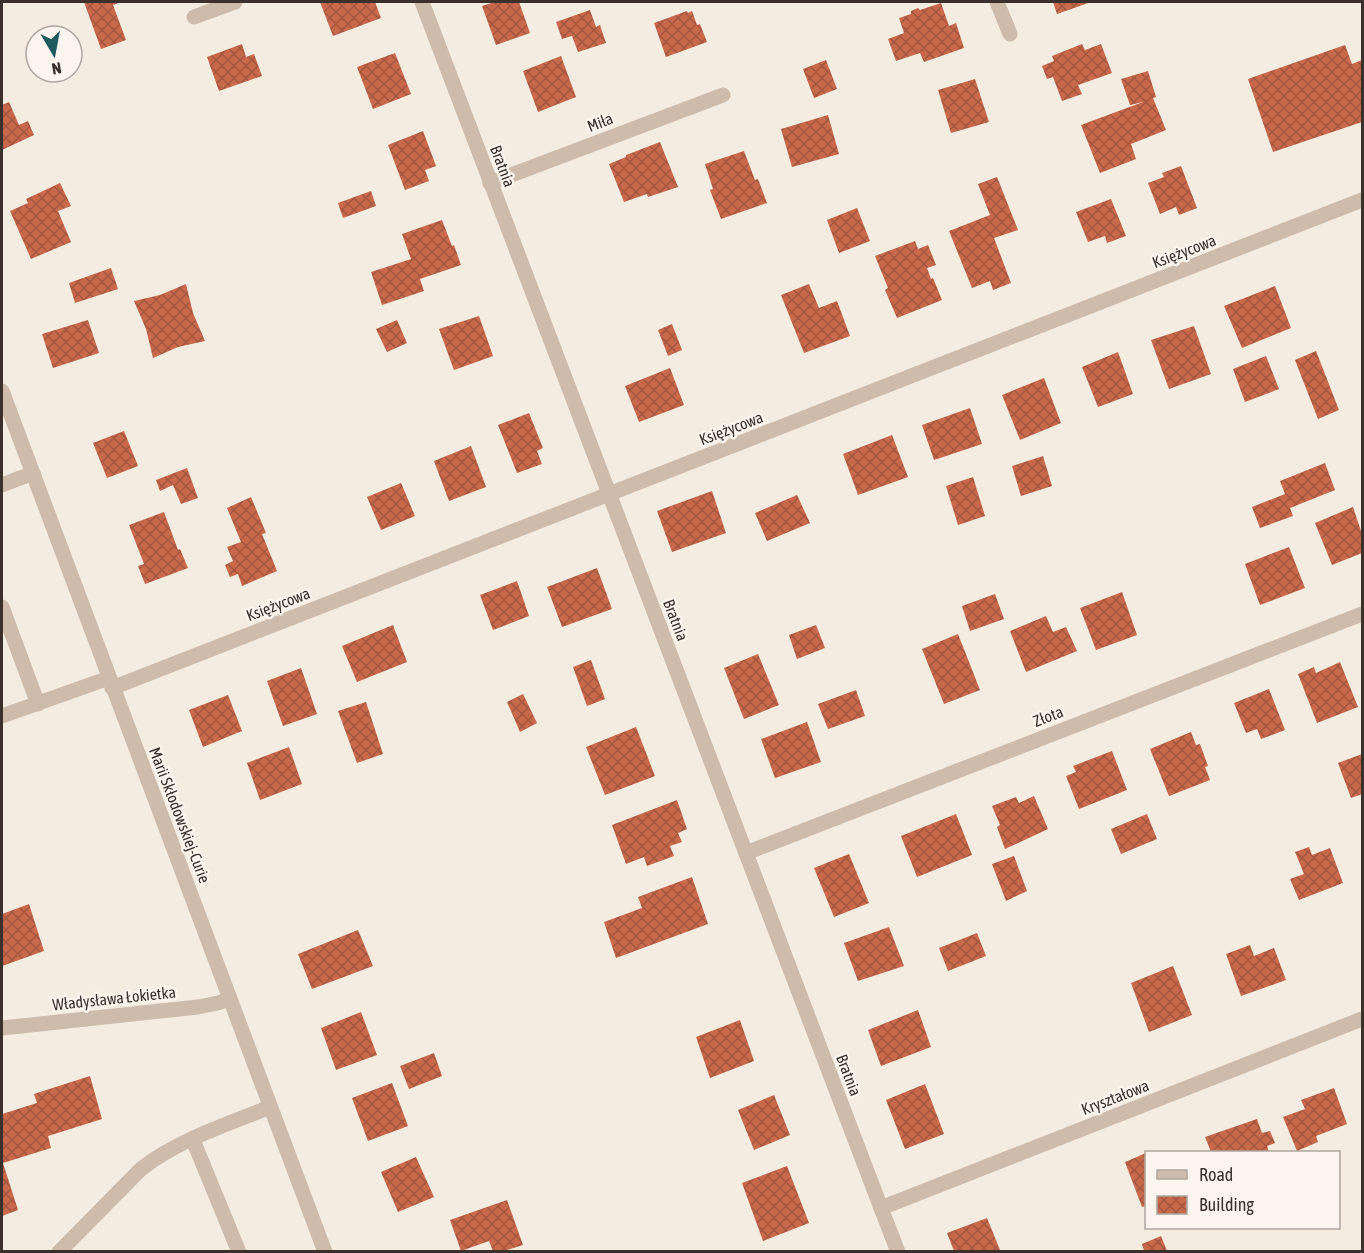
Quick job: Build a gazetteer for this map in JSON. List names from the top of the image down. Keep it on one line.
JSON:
{"streets":{"street":["Miła","Bratnia","Księżycowa","Złota","Marii Skłodowskiej-Curie","Władysława Łokietka","Kryształowa"]},"crossings":[["Miła","Bratnia"],["Bratnia","Księżycowa"],["Bratnia","Złota"],["Bratnia","Kryształowa"],["Księżycowa","Marii Skłodowskiej-Curie"],["Marii Skłodowskiej-Curie","Władysława Łokietka"]],"legend":["Road","Building"],"north":"bottom"}
